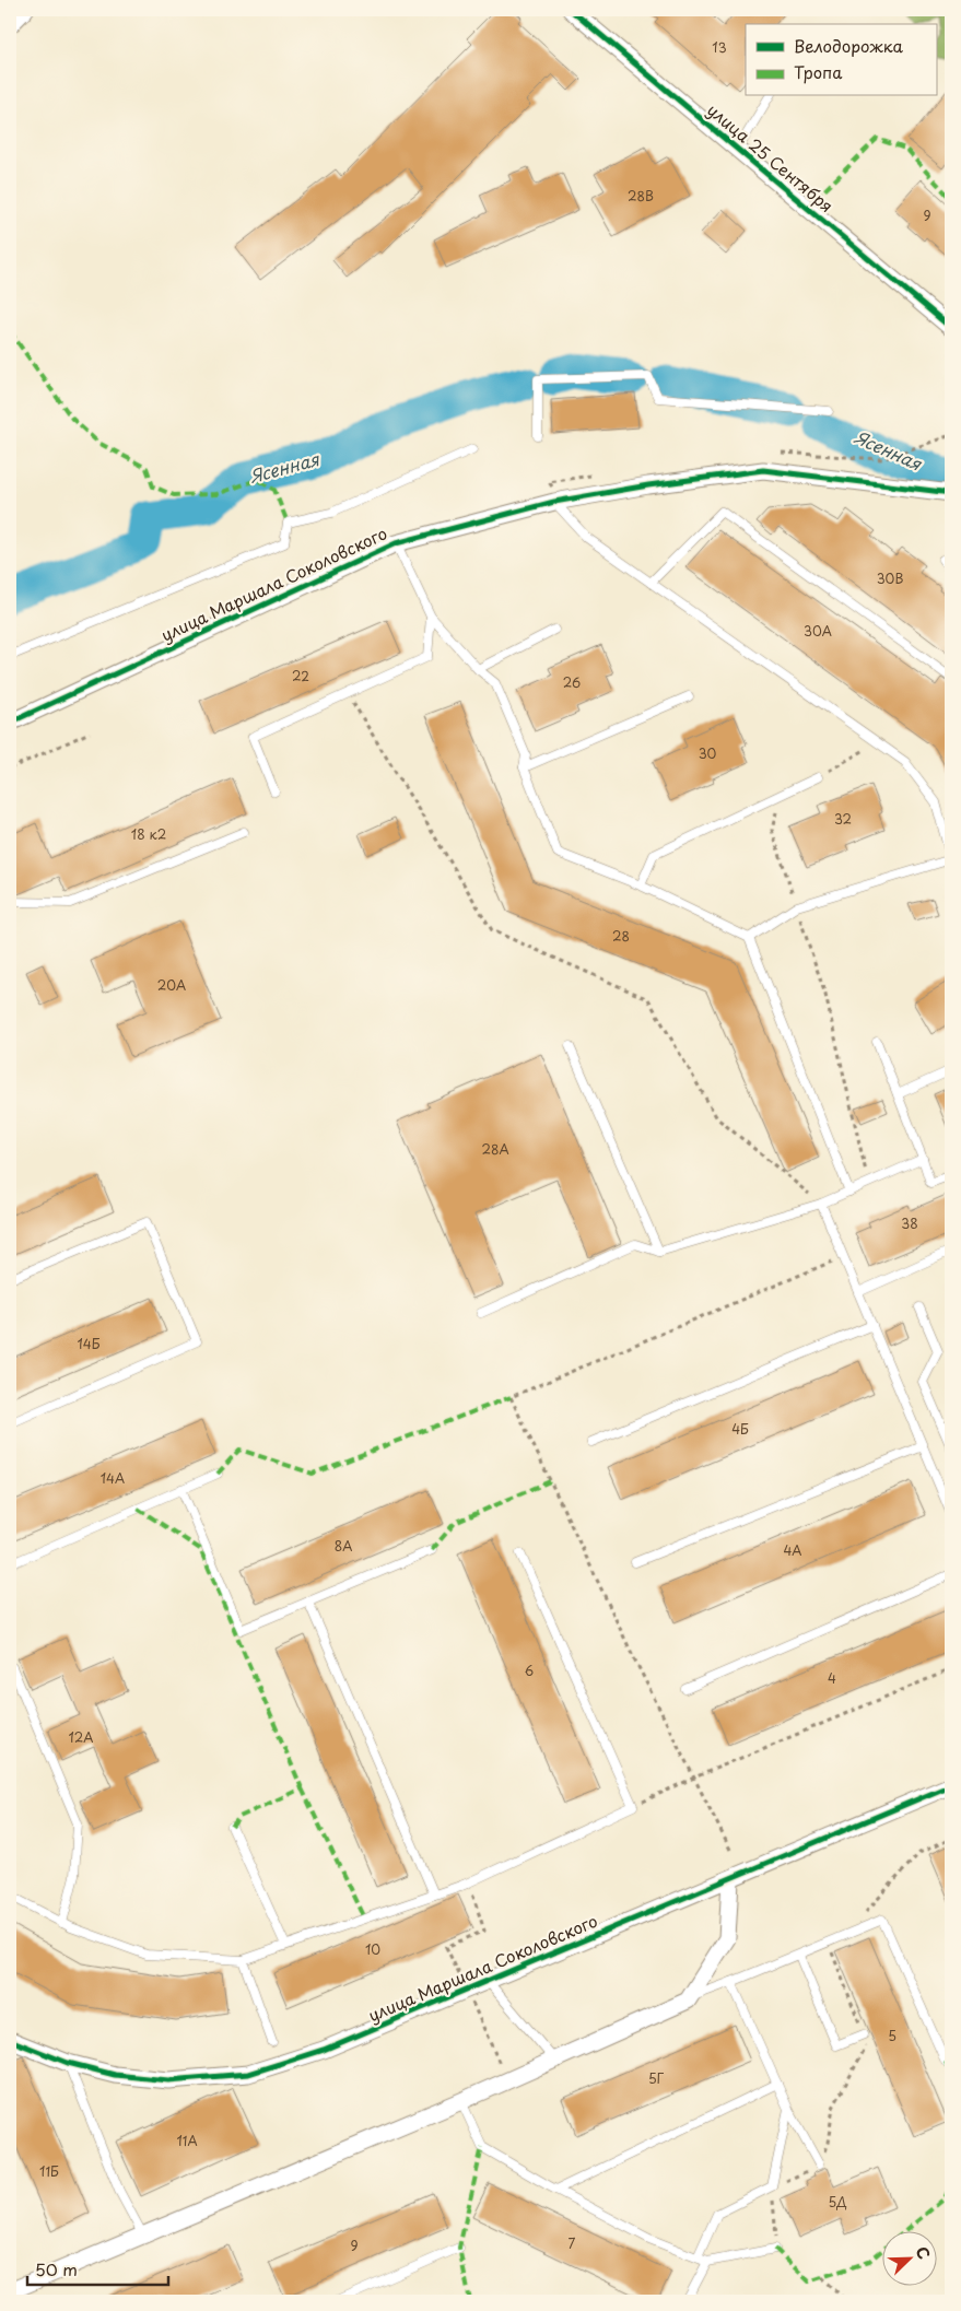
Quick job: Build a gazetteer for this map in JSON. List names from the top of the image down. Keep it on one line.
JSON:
{"streets":{"street":["улица 25 Сентября","улица Маршала Соколовского"]},"water":["Ясенная"],"house_numbers":["13","28В","9","30В","30А","22","26","30","32","18 к2","28","20А","28А","38","14Б","4Б","14А","8А","4А","6","4","12А","10","5","5Г","11А","11Б","5Д","7","9"],"legend":["Велодорожка","Тропа"],"scale_bar":"50 m","north":"top right"}
